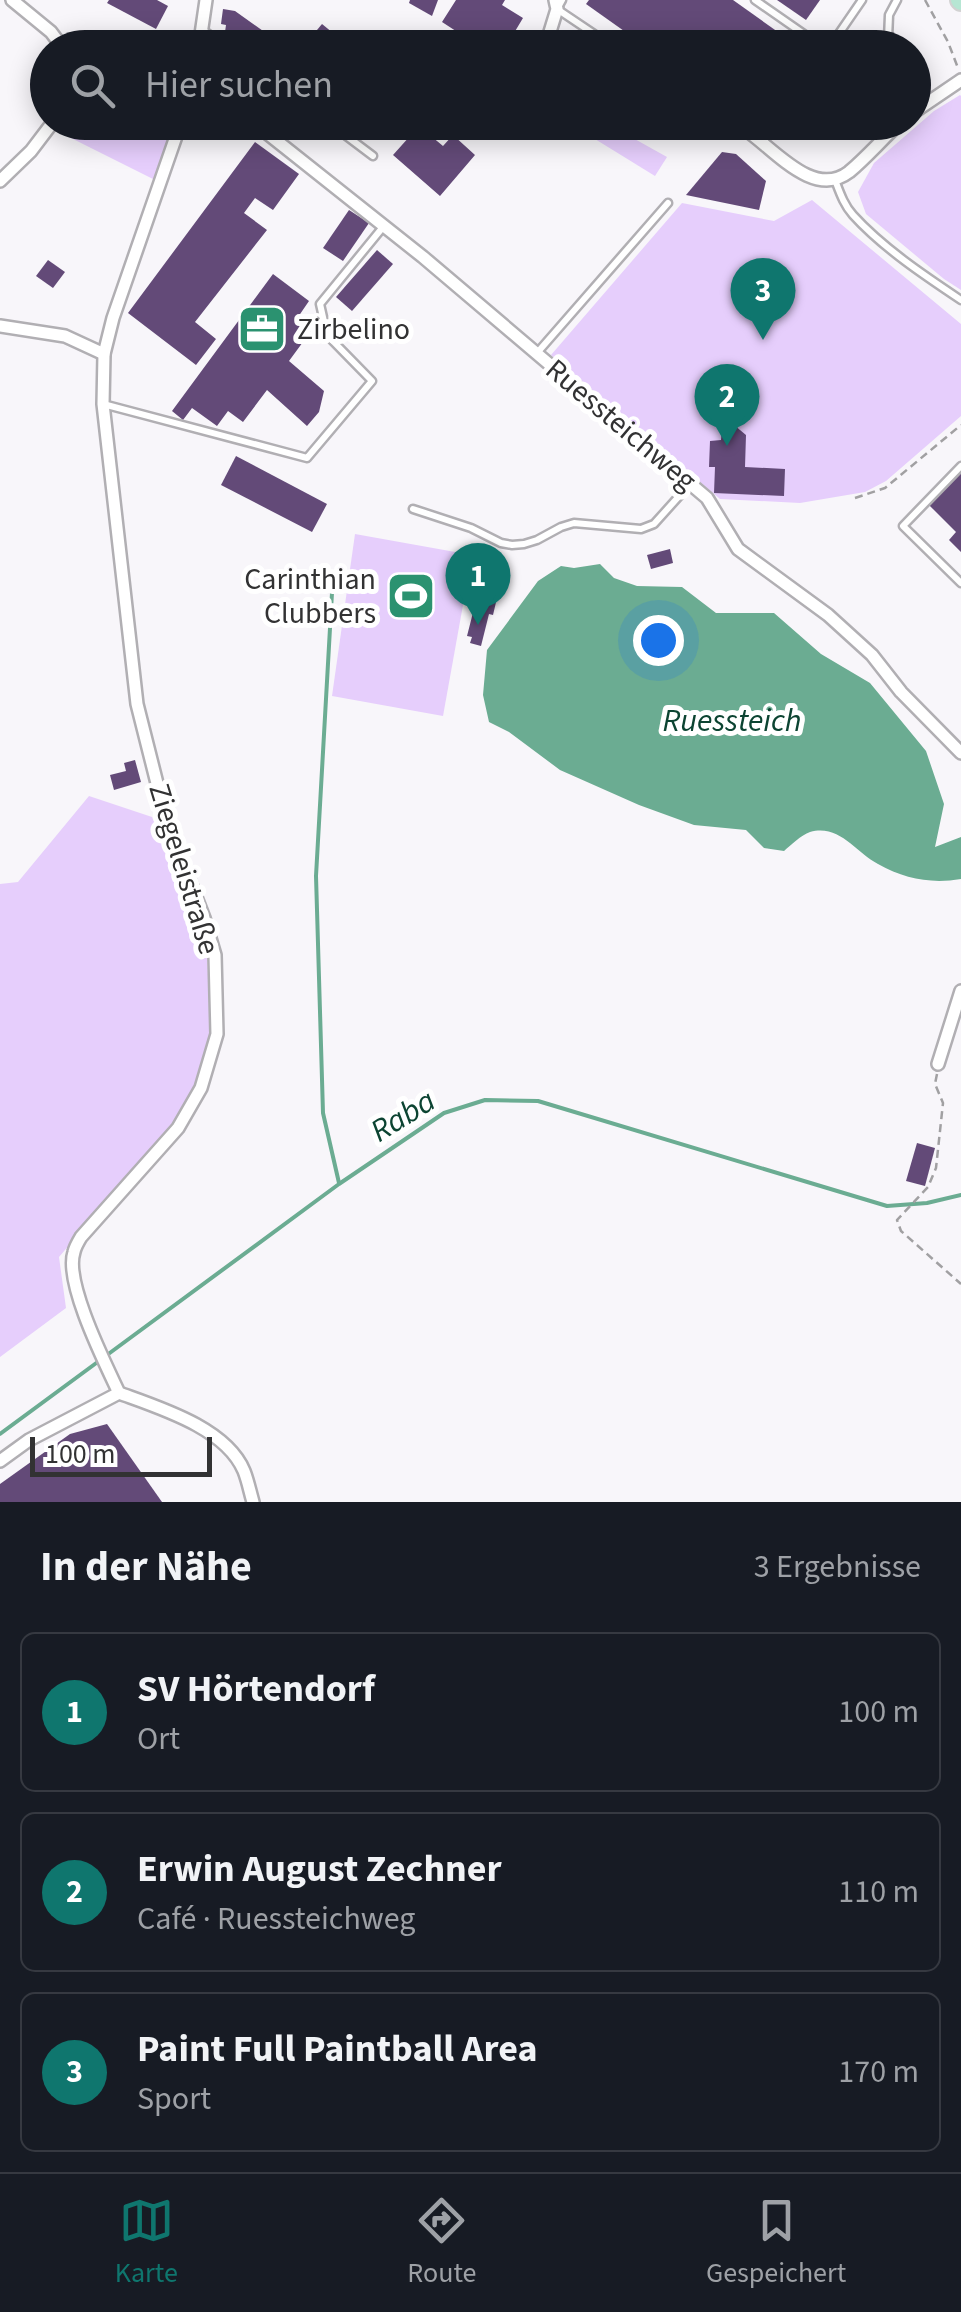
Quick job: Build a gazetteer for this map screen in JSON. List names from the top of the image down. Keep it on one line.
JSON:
{"streets":{"street":["Ruessteichweg","Ziegeleistraße"]},"water":["Ruessteich","Raba"],"places":{"office":["Zirbelino"],"sports":["Carinthian Clubbers"]},"scale_bar":"100 m","page":{"search":"Hier suchen","pins":["3","2","1"],"scale":"100 m","heading":["In der Nähe","3 Ergebnisse"],"list":[{"mark":"1","name":"SV Hörtendorf","note":"Ort","value":"100 m"},{"mark":"2","name":"Erwin August Zechner","note":"Café · Ruessteichweg","value":"110 m"},{"mark":"3","name":"Paint Full Paintball Area","note":"Sport","value":"170 m"}],"nav":["Karte","Route","Gespeichert"]}}
